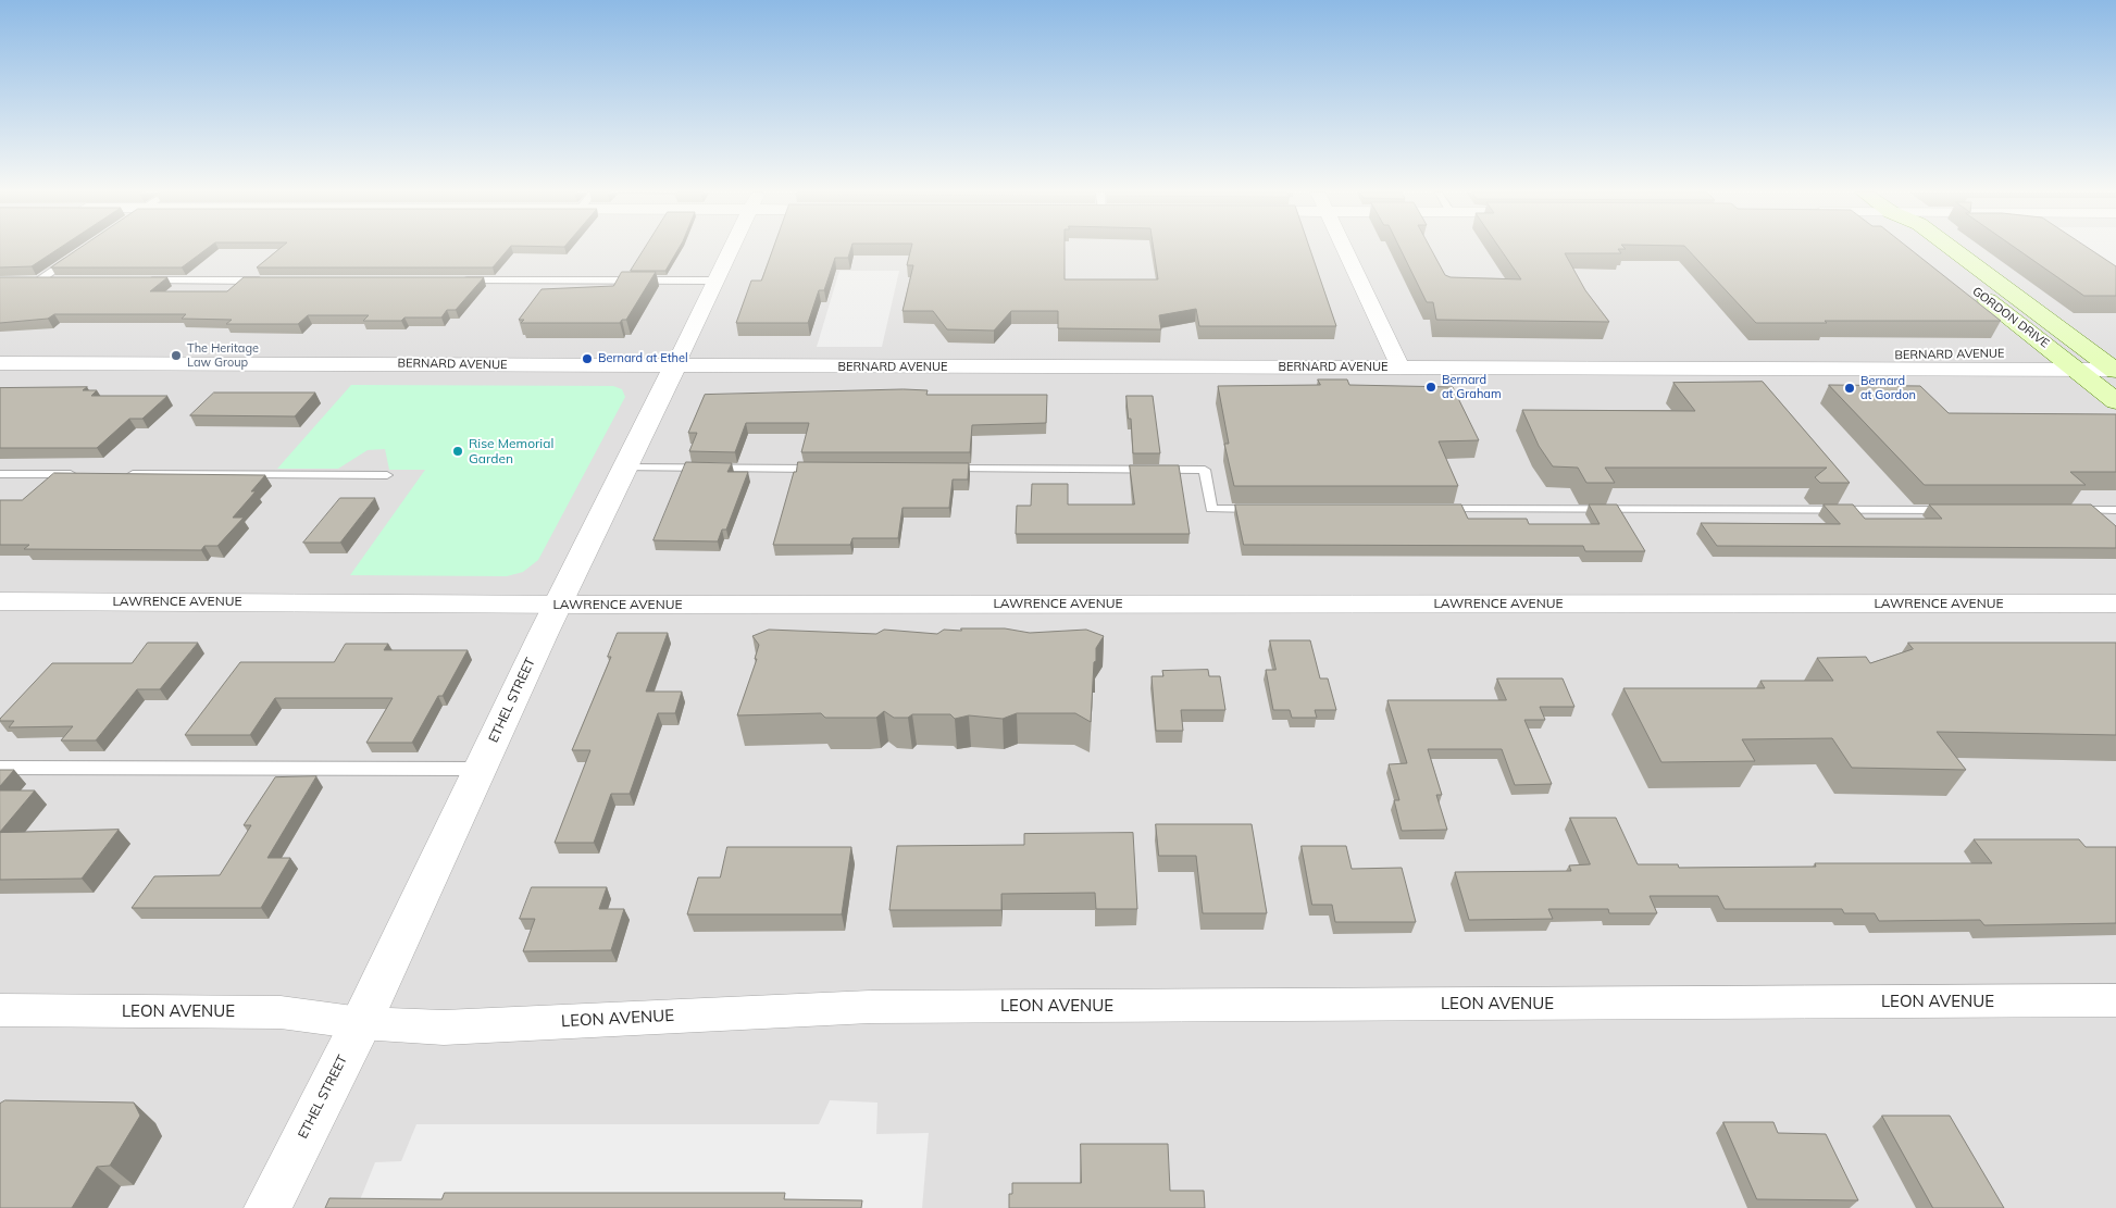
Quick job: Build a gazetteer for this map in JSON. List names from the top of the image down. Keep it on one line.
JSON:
{"streets":{"main road":["GORDON DRIVE"],"street":["BERNARD AVENUE","LAWRENCE AVENUE","ETHEL STREET","LEON AVENUE"]},"crossings":[["GORDON DRIVE","BERNARD AVENUE"],["BERNARD AVENUE","ETHEL STREET"],["LAWRENCE AVENUE","ETHEL STREET"],["ETHEL STREET","LEON AVENUE"]],"places":["The Heritage Law Group","Bernard at Ethel","Bernard at Graham","Bernard at Gordon","Rise Memorial Garden"]}
